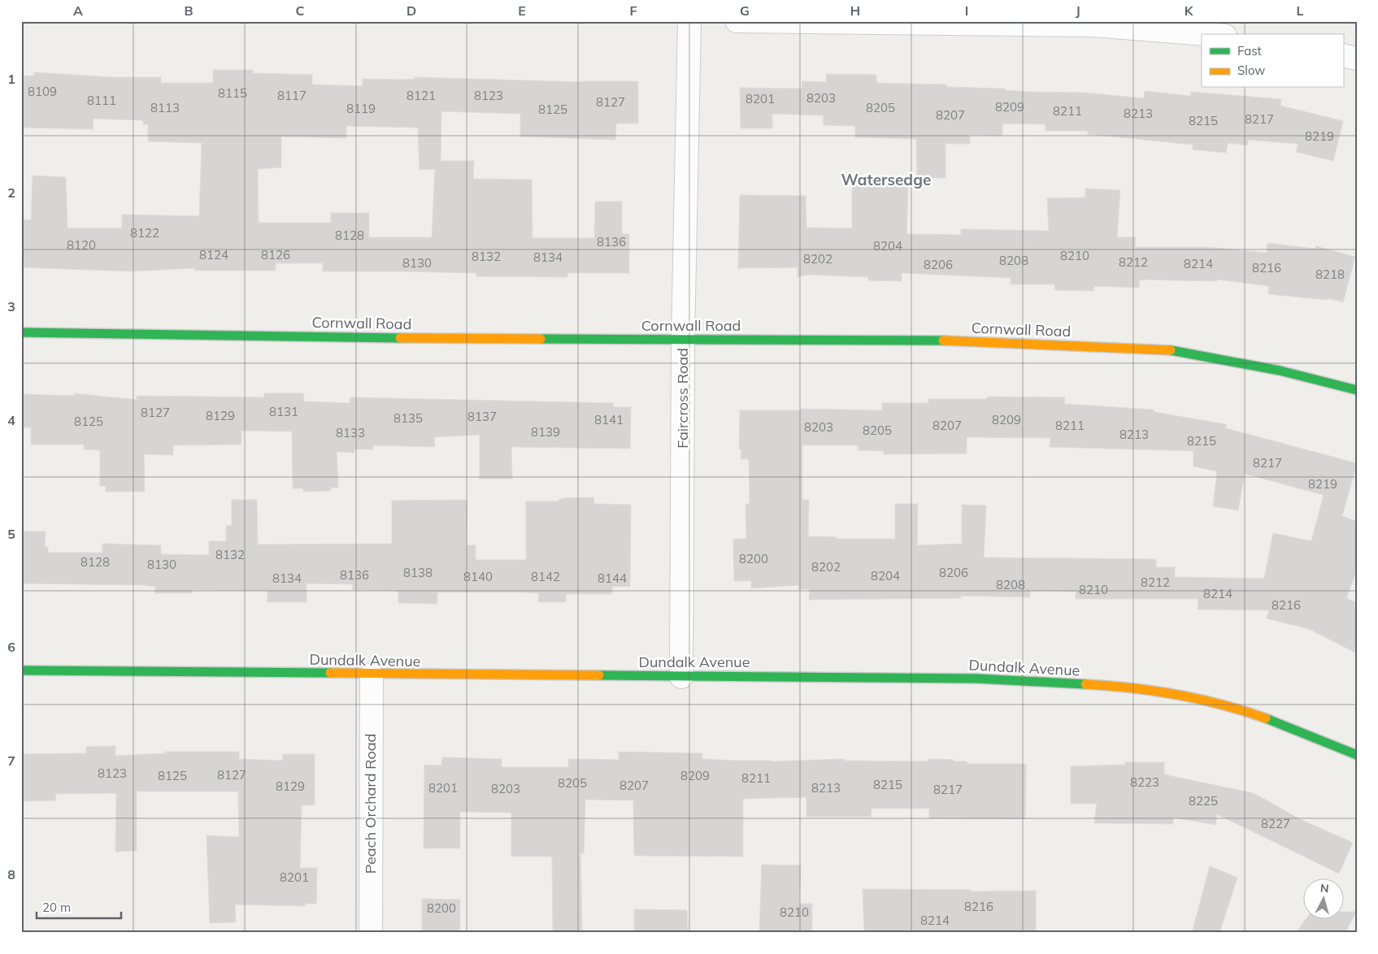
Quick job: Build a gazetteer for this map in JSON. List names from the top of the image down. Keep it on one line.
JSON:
{"streets":{"street":["Cornwall Road","Faircross Road","Dundalk Avenue","Peach Orchard Road"]},"crossings":[["Cornwall Road","Faircross Road"],["Faircross Road","Dundalk Avenue"],["Dundalk Avenue","Peach Orchard Road"]],"districts":["Watersedge"],"house_numbers":["8109","8115","8117","8121","8123","8203","8201","8111","8127","8209","8113","8205","8119","8125","8211","8213","8207","8217","8215","8219","8122","8128","8136","8120","8204","8124","8126","8210","8132","8134","8202","8208","8212","8130","8214","8206","8216","8218","8131","8127","8129","8137","8135","8141","8209","8125","8207","8211","8203","8205","8139","8133","8213","8215","8217","8219","8132","8200","8128","8130","8202","8138","8206","8136","8204","8140","8142","8134","8144","8212","8208","8210","8214","8216","8123","8127","8125","8209","8211","8223","8205","8215","8207","8129","8201","8213","8203","8217","8225","8227","8201","8216","8200","8210","8214"],"legend":["Fast","Slow"],"scale_bar":"20 m","north":"top","grid":{"columns":["A","B","C","D","E","F","G","H","I","J","K","L"],"rows":["1","2","3","4","5","6","7","8"]}}
